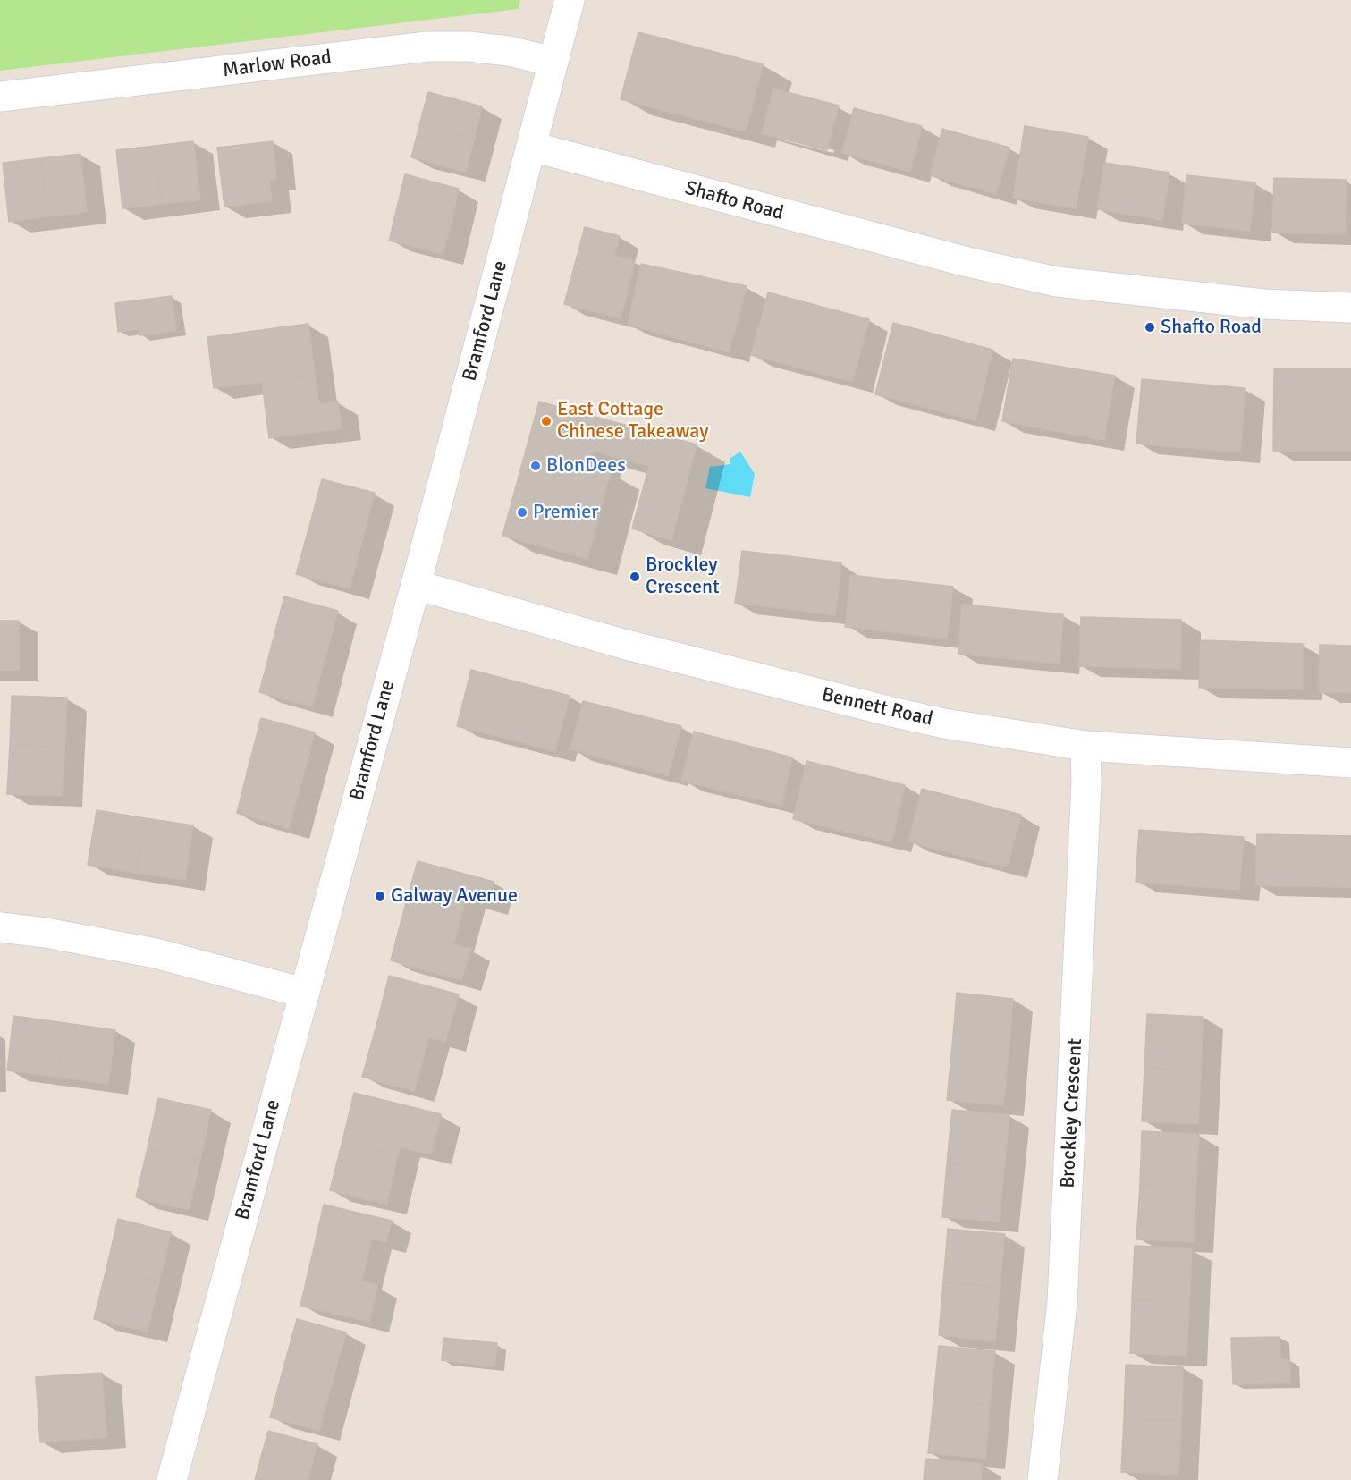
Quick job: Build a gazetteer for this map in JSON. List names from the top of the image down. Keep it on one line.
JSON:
{"streets":{"street":["Marlow Road","Shafto Road","Bramford Lane","Bennett Road","Brockley Crescent"]},"crossings":[["Marlow Road","Bramford Lane"],["Shafto Road","Bramford Lane"],["Bramford Lane","Bennett Road"],["Bennett Road","Brockley Crescent"]],"places":["Shafto Road","East Cottage Chinese Takeaway","BlonDees","Premier","Brockley Crescent","Galway Avenue"]}
